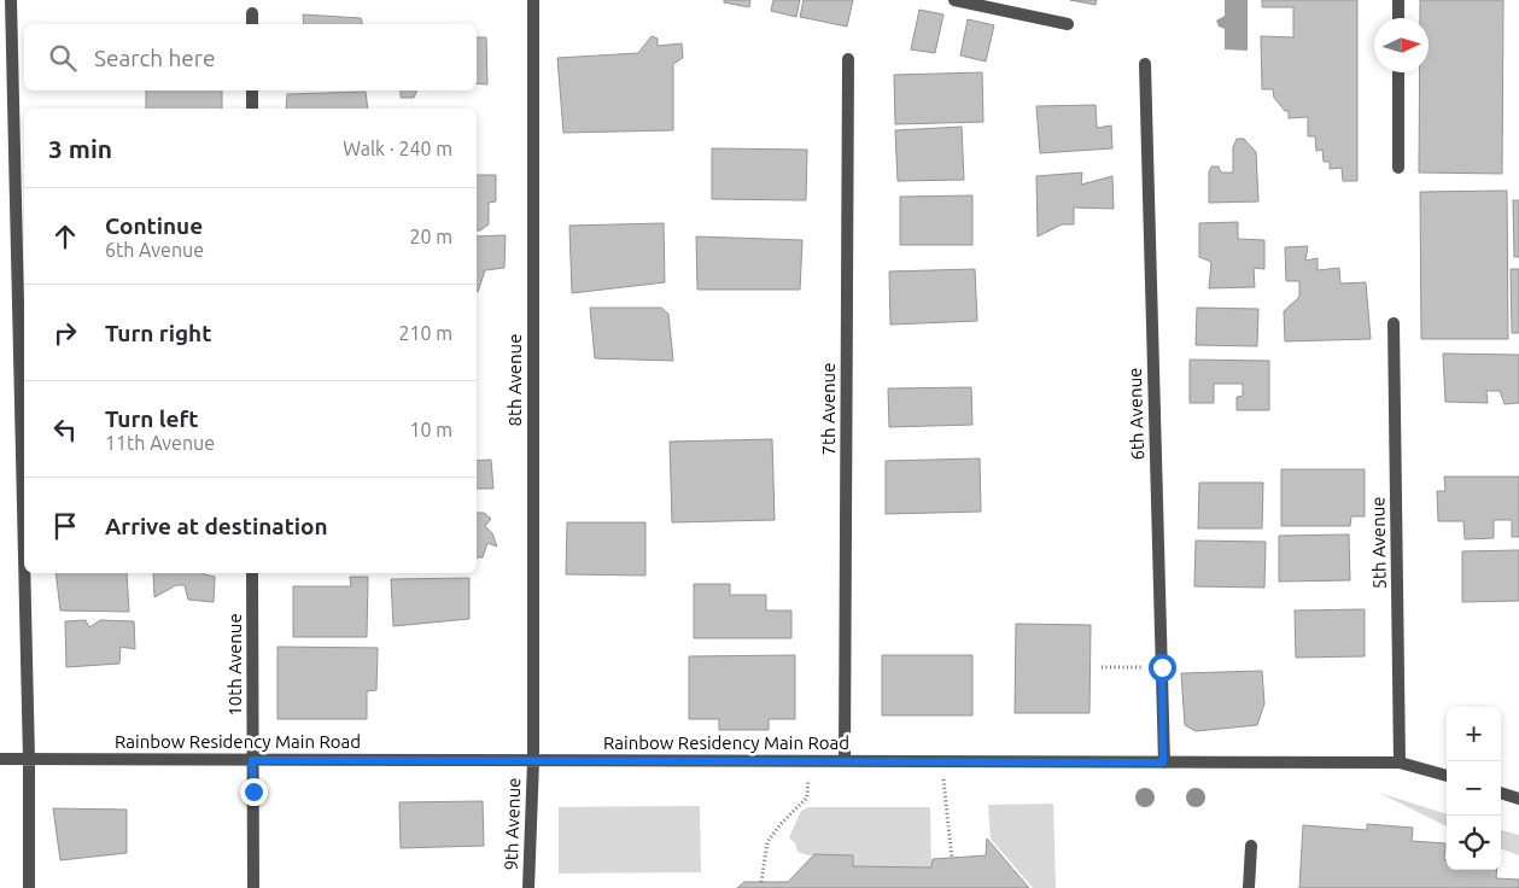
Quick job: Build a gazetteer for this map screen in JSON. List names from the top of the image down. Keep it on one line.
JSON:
{"streets":{"street":["8th Avenue","7th Avenue","6th Avenue","5th Avenue","10th Avenue","Rainbow Residency Main Road","9th Avenue"]},"crossings":[["8th Avenue","Rainbow Residency Main Road"],["8th Avenue","9th Avenue"],["7th Avenue","Rainbow Residency Main Road"],["6th Avenue","Rainbow Residency Main Road"],["5th Avenue","Rainbow Residency Main Road"],["10th Avenue","Rainbow Residency Main Road"],["Rainbow Residency Main Road","9th Avenue"]],"north":"right","page":{"search":"Search here","heading":["3 min","Walk · 240 m"],"list":[["Continue","6th Avenue","20 m"],["Turn right","210 m"],["Turn left","11th Avenue","10 m"],"Arrive at destination"],"map_buttons":["+","−"]}}
